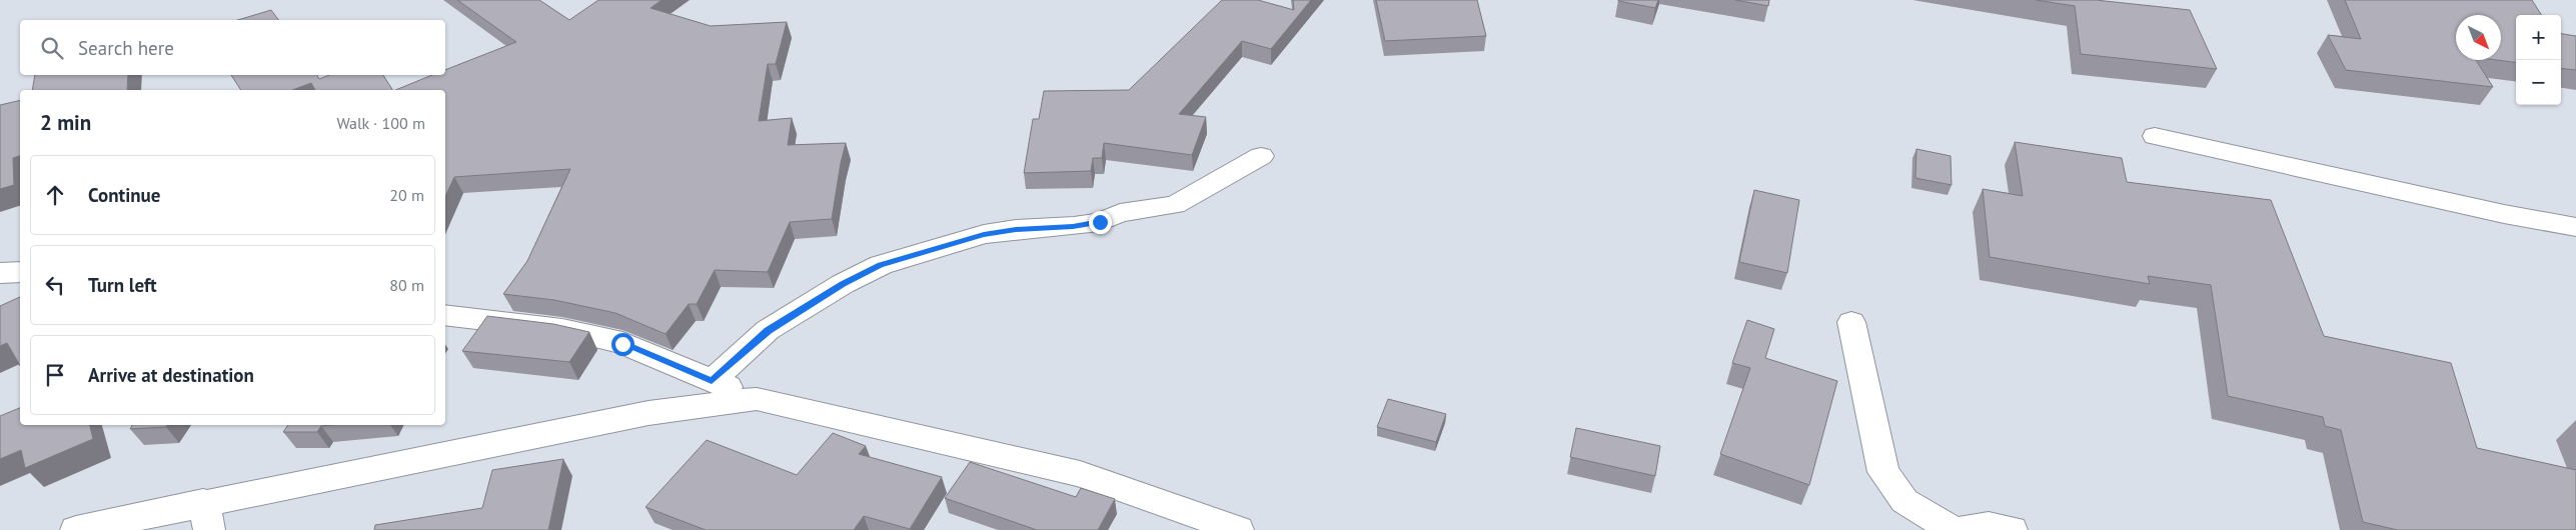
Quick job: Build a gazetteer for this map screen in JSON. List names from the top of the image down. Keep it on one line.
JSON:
{"north":"bottom right","page":{"map_buttons":["+","−"],"search":"Search here","heading":["2 min","Walk · 100 m"],"list":[["Continue","20 m"],["Turn left","80 m"],"Arrive at destination"]}}
